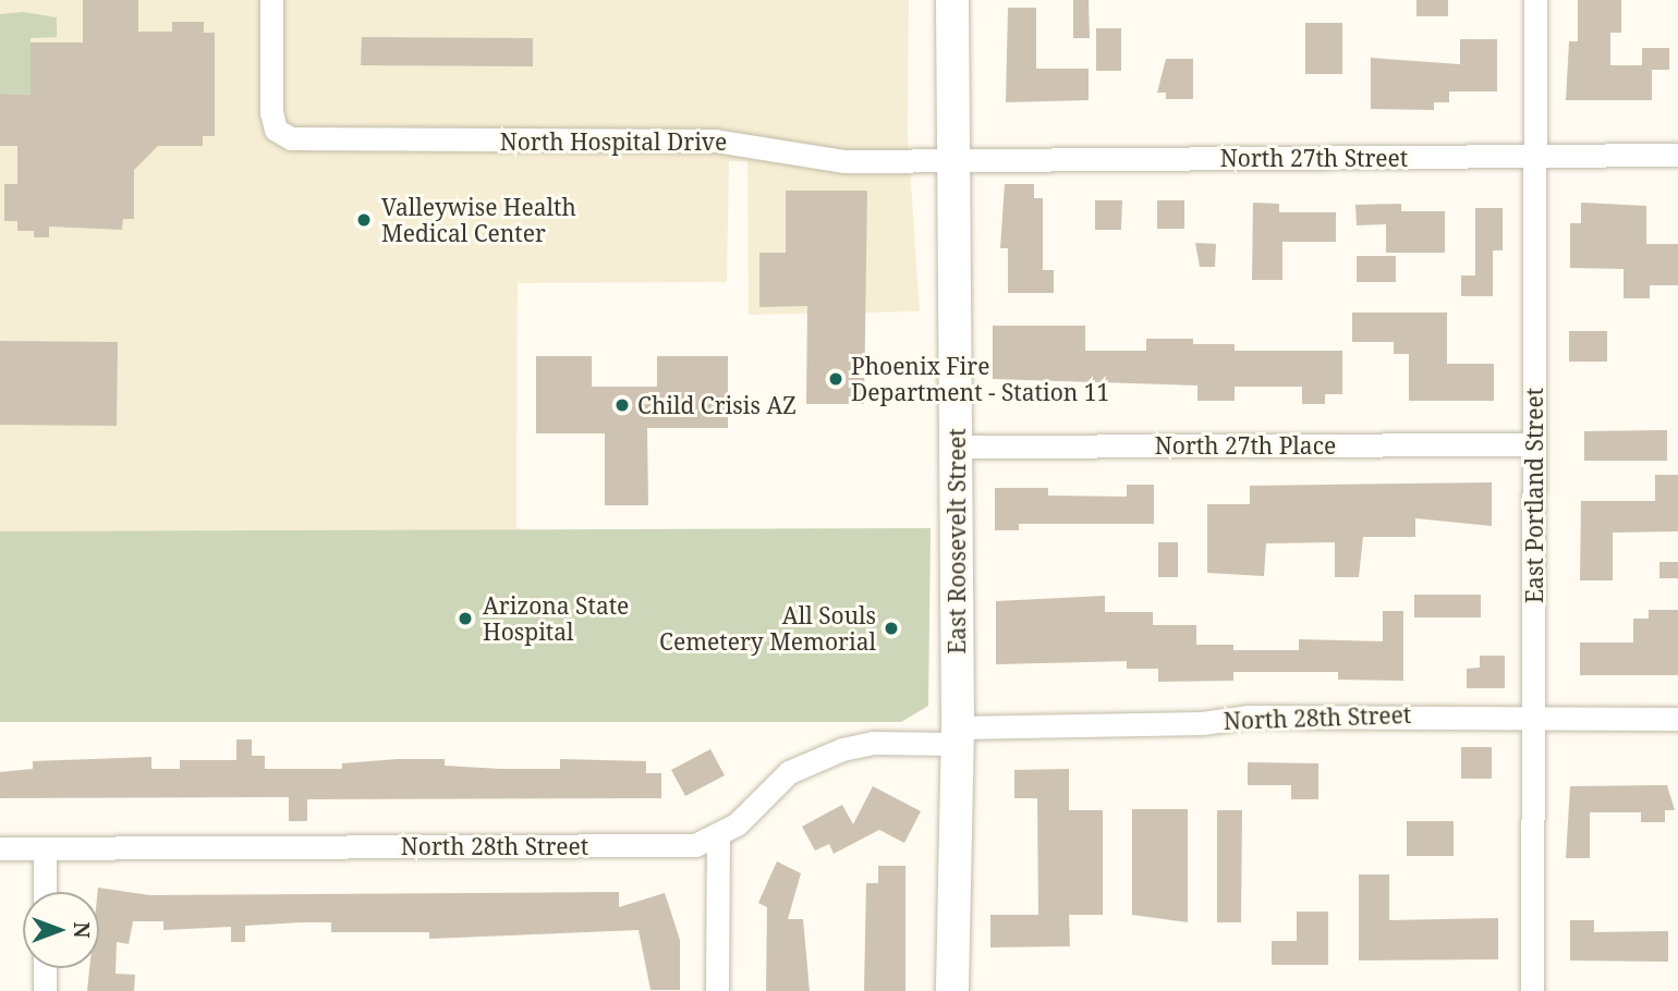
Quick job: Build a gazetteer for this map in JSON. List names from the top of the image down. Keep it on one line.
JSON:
{"streets":{"street":["North Hospital Drive","North 27th Street","North 27th Place","East Portland Street","East Roosevelt Street","North 28th Street"]},"crossings":[["North Hospital Drive","North 27th Street"],["North Hospital Drive","East Roosevelt Street"],["North 27th Street","East Portland Street"],["North 27th Street","East Roosevelt Street"],["North 27th Place","East Portland Street"],["North 27th Place","East Roosevelt Street"],["East Portland Street","North 28th Street"],["East Roosevelt Street","North 28th Street"]],"places":["Valleywise Health Medical Center","Phoenix Fire Department - Station 11","Child Crisis AZ","Arizona State Hospital","All Souls Cemetery Memorial"],"north":"right"}
